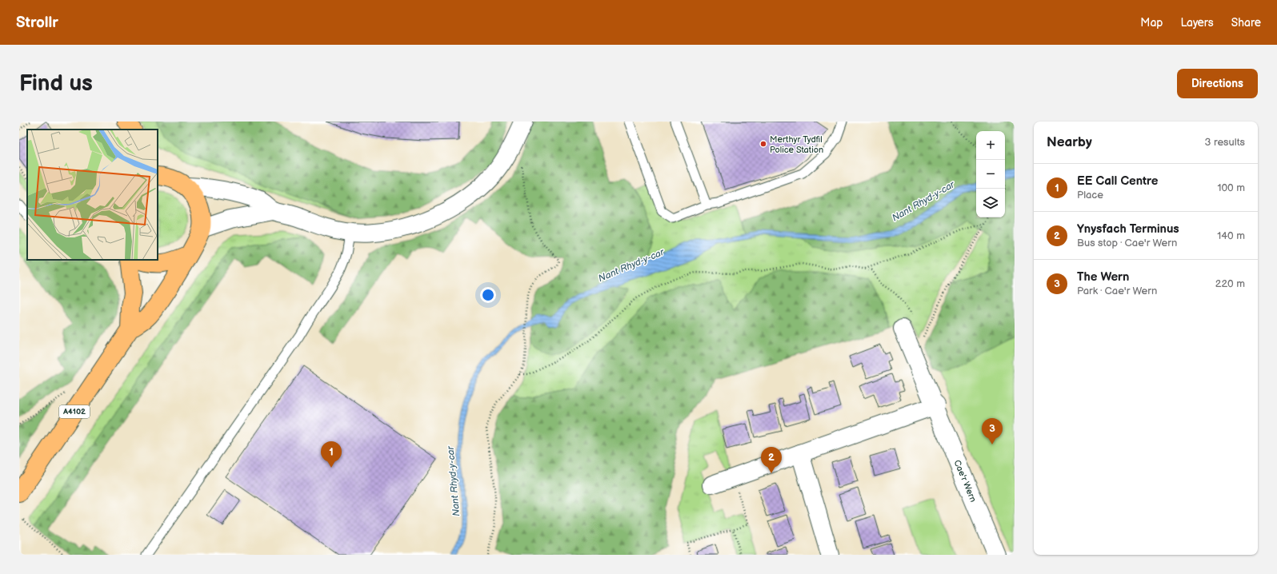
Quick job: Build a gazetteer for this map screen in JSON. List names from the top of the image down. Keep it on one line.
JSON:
{"streets":{"main road":["A4102"],"street":["Cae'r Wern"]},"water":["Nant Rhyd-y-car"],"places":["Merthyr Tydfil Police Station"],"page":{"header":"Strollr","nav":["Map","Layers","Share"],"buttons":"Directions","title":"Find us","heading":["Nearby","3 results"],"map_buttons":["+","−"],"list":[{"mark":"1","name":"EE Call Centre","note":"Place","value":"100 m"},{"mark":"2","name":"Ynysfach Terminus","note":"Bus stop · Cae'r Wern","value":"140 m"},{"mark":"3","name":"The Wern","note":"Park · Cae'r Wern","value":"220 m"}],"pins":["3","1","2"]}}
